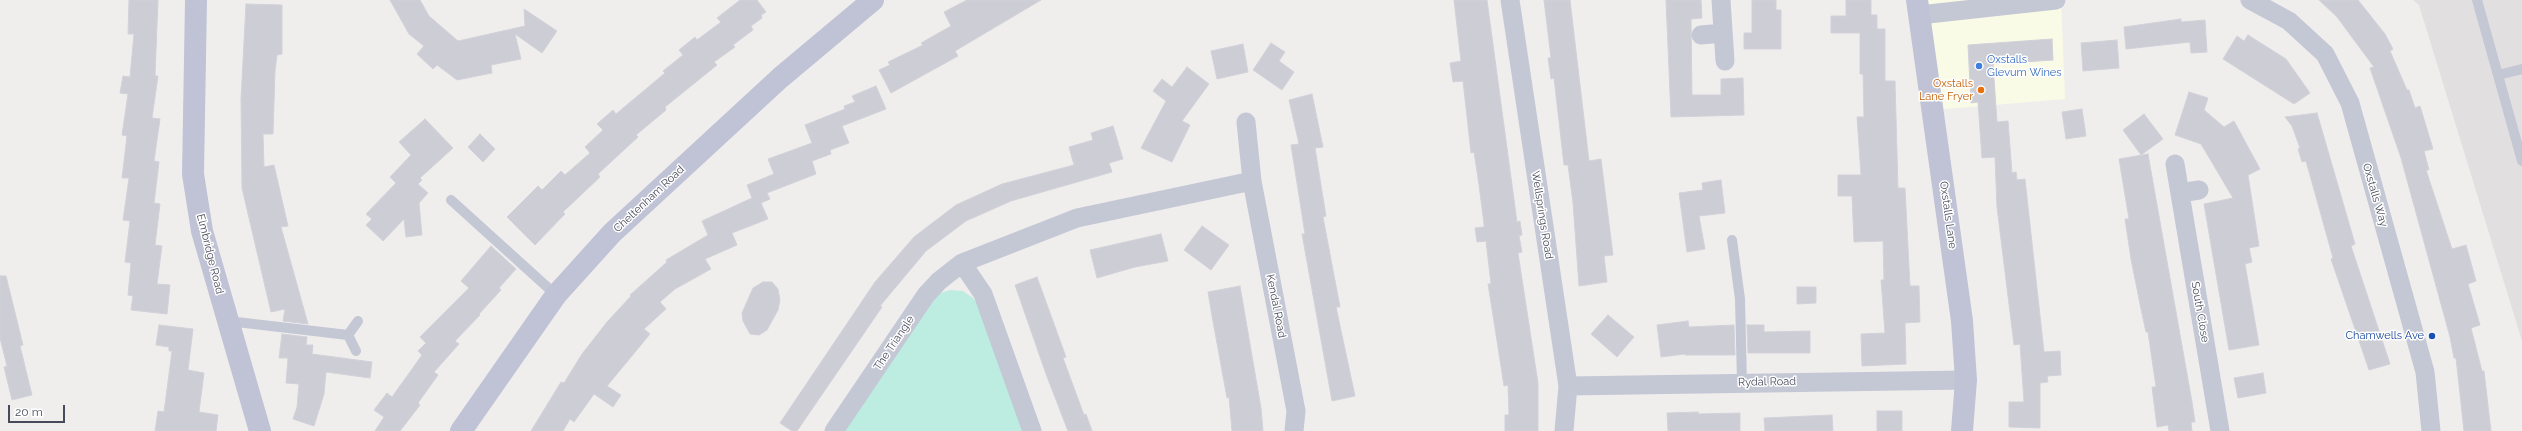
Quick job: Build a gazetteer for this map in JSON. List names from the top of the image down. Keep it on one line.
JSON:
{"streets":{"street":["Oxstalls Way","Cheltenham Road","Wellsprings Road","Oxstalls Lane","Elmbridge Road","Kendal Road","South Close","The Triangle","Rydal Road"]},"crossings":[["Wellsprings Road","Rydal Road"],["Oxstalls Lane","Rydal Road"],["Kendal Road","The Triangle"]],"places":["Oxstalls Glevum Wines","Oxstalls Lane Fryer","Chamwells Ave"],"scale_bar":"20 m"}
